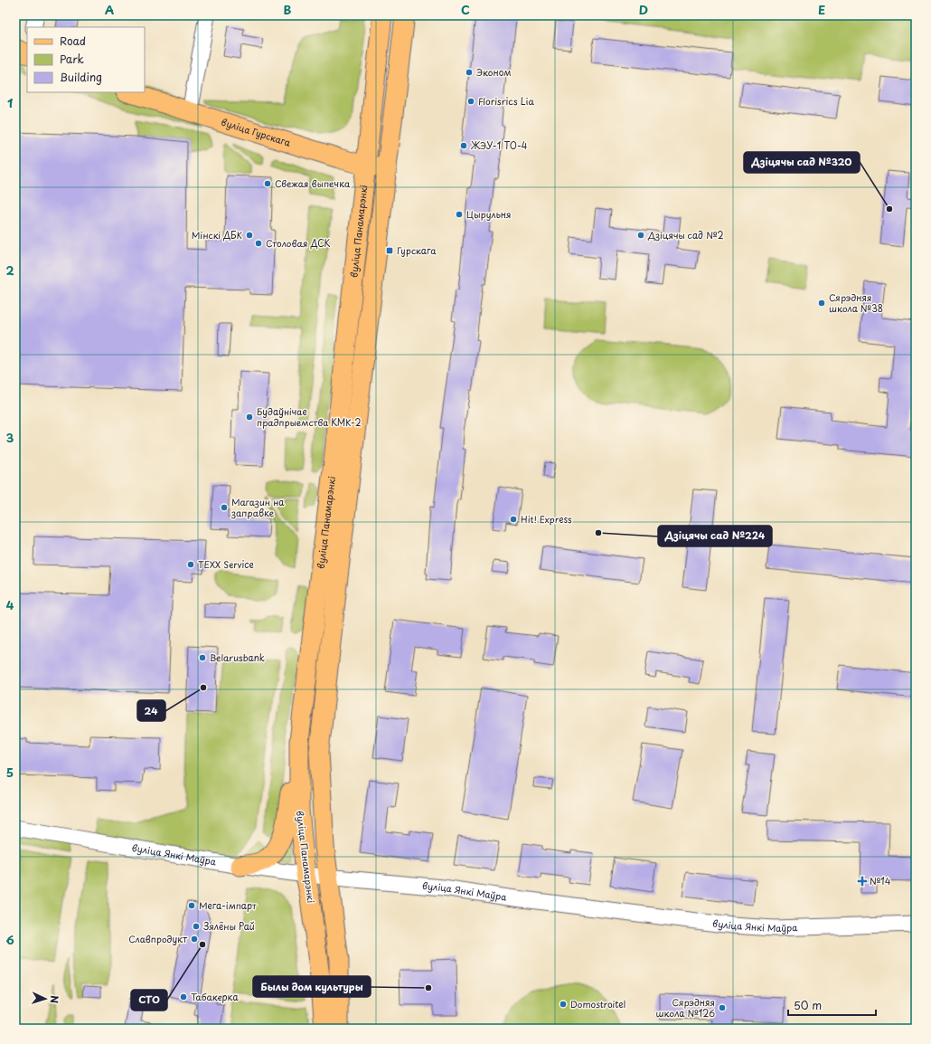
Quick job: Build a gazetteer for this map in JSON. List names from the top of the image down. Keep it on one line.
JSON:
{"streets":{"main road":["вуліца Гурскага","вуліца Панамарэнкі"],"street":["вуліца Янкі Маўра"]},"crossings":[["вуліца Гурскага","вуліца Панамарэнкі"],["вуліца Панамарэнкі","вуліца Янкі Маўра"]],"places":{"other":["Эконом","Florisrics Lia","ЖЭУ-1 ТО-4","Свежая выпечка","Дзіцячы сад №320","Цырульня","Мінскі ДБК","Дзіцячы сад №2","Столовая ДСК","Сярэдняя школа №38","Будаўнічае прадпрыемства КМК-2","Магазин на заправке","Hit! Express","Дзіцячы сад №224","TEXX Service","Belarusbank","24","Мега-імпарт","Зялёны Рай","Славпродукт","СТО","Былы дом культуры","Табакерка","Domostroitel","Сярэдняя школа №126"],"transit":["Гурскага"],"health":["№14"]},"legend":["Road","Park","Building"],"scale_bar":"50 m","north":"right","grid":{"columns":["A","B","C","D","E"],"rows":["1","2","3","4","5","6"]}}
